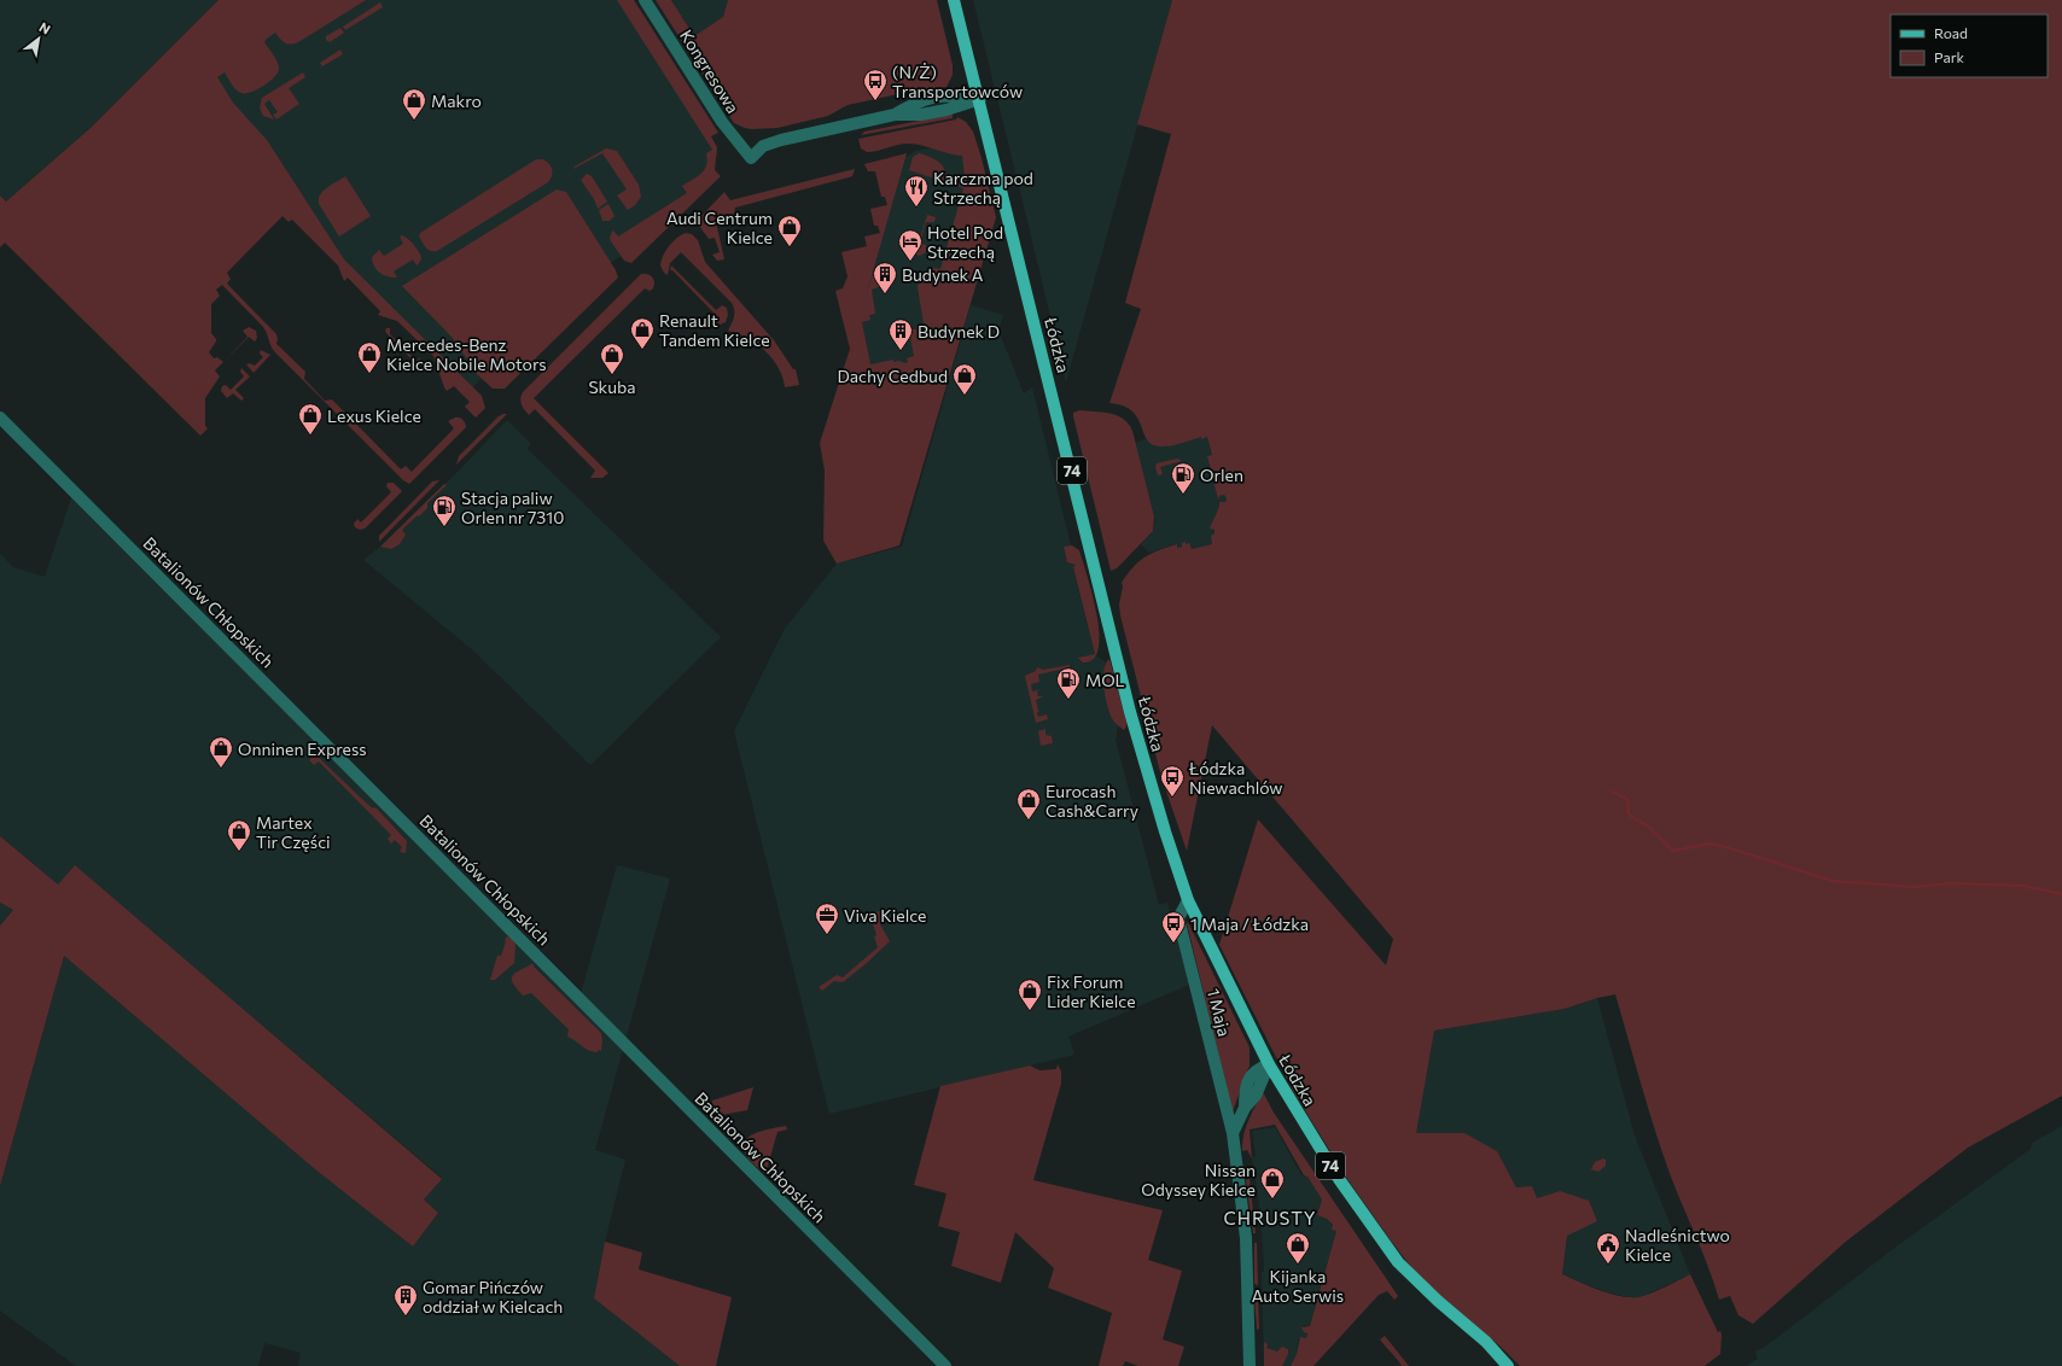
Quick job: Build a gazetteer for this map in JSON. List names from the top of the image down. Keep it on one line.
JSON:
{"streets":{"main road":["Łódzka","74"],"street":["Kongresowa","Batalionów Chłopskich","1 Maja"]},"crossings":[["Kongresowa","Łódzka"],["Łódzka","1 Maja"]],"districts":["CHRUSTY"],"places":{"bus stop":["(N/Ż) Transportowców","Łódzka Niewachlów","1 Maja / Łódzka"],"shop":["Makro","Audi Centrum Kielce","Renault Tandem Kielce","Mercedes-Benz Kielce Nobile Motors","Skuba","Dachy Cedbud","Lexus Kielce","Onninen Express","Eurocash Cash&Carry","Martex Tir Części","Fix Forum Lider Kielce","Nissan Odyssey Kielce","Kijanka Auto Serwis"],"restaurant":["Karczma pod Strzechą"],"hotel":["Hotel Pod Strzechą"],"building":["Budynek A","Budynek D","Gomar Pińczów oddział w Kielcach"],"fuel station":["Orlen","Stacja paliw Orlen nr 7310","MOL"],"office":["Viva Kielce"],"public building":["Nadleśnictwo Kielce"]},"legend":["Road","Park"],"north":"top right"}
